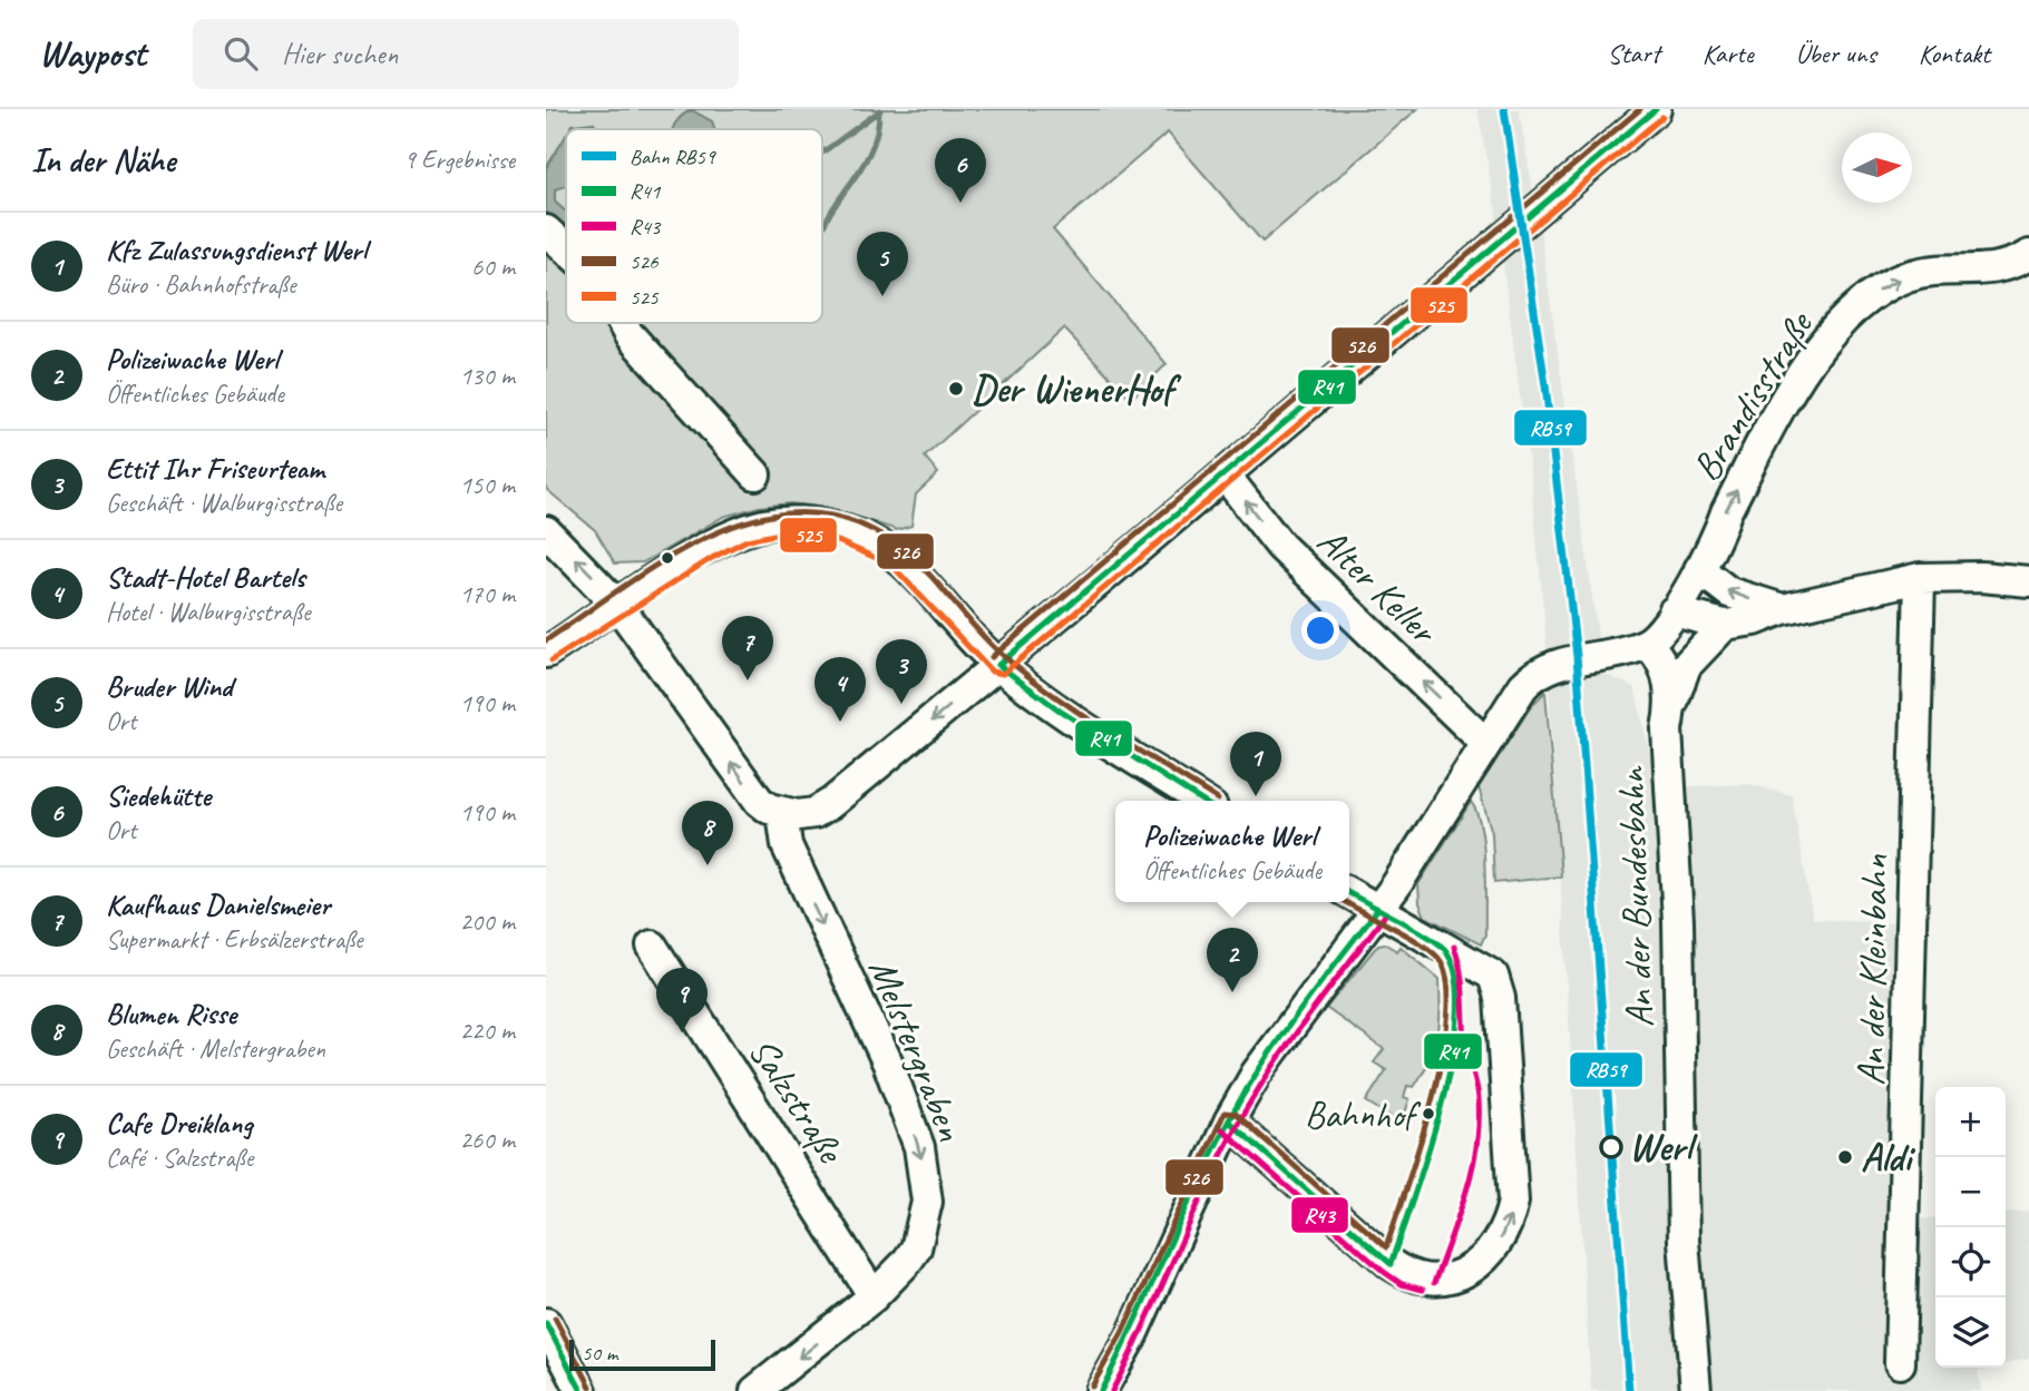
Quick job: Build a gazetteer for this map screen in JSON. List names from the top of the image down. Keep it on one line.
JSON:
{"streets":{"street":["Brandisstraße","Alter Keller","An der Bundesbahn","An der Kleinbahn","Melstergraben","Salzstraße"]},"crossings":[["Brandisstraße","An der Bundesbahn"],["Melstergraben","Salzstraße"]],"one_way":["Brandisstraße","Melstergraben"],"places":["Der WienerHof","Bahnhof","Werl","Aldi"],"lines":["rail line RB59","transit line R41","transit line 526","transit line 525","transit line R43"],"legend":["Bahn RB59","R41","R43","526","525"],"scale_bar":"50 m","north":"right","page":{"header":"Waypost","search":"Hier suchen","nav":["Start","Karte","Über uns","Kontakt"],"heading":["In der Nähe","9 Ergebnisse"],"pins":["6","5","7","3","4","1","8","2","9"],"list":[{"mark":"1","name":"Kfz Zulassungsdienst Werl","note":"Büro · Bahnhofstraße","value":"60 m"},{"mark":"2","name":"Polizeiwache Werl","note":"Öffentliches Gebäude","value":"130 m"},{"mark":"3","name":"Ettit Ihr Friseurteam","note":"Geschäft · Walburgisstraße","value":"150 m"},{"mark":"4","name":"Stadt-Hotel Bartels","note":"Hotel · Walburgisstraße","value":"170 m"},{"mark":"5","name":"Bruder Wind","note":"Ort","value":"190 m"},{"mark":"6","name":"Siedehütte","note":"Ort","value":"190 m"},{"mark":"7","name":"Kaufhaus Danielsmeier","note":"Supermarkt · Erbsälzerstraße","value":"200 m"},{"mark":"8","name":"Blumen Risse","note":"Geschäft · Melstergraben","value":"220 m"},{"mark":"9","name":"Cafe Dreiklang","note":"Café · Salzstraße","value":"260 m"}],"popup":["Polizeiwache Werl","Öffentliches Gebäude"],"map_buttons":["+","−"],"scale":"50 m"}}
